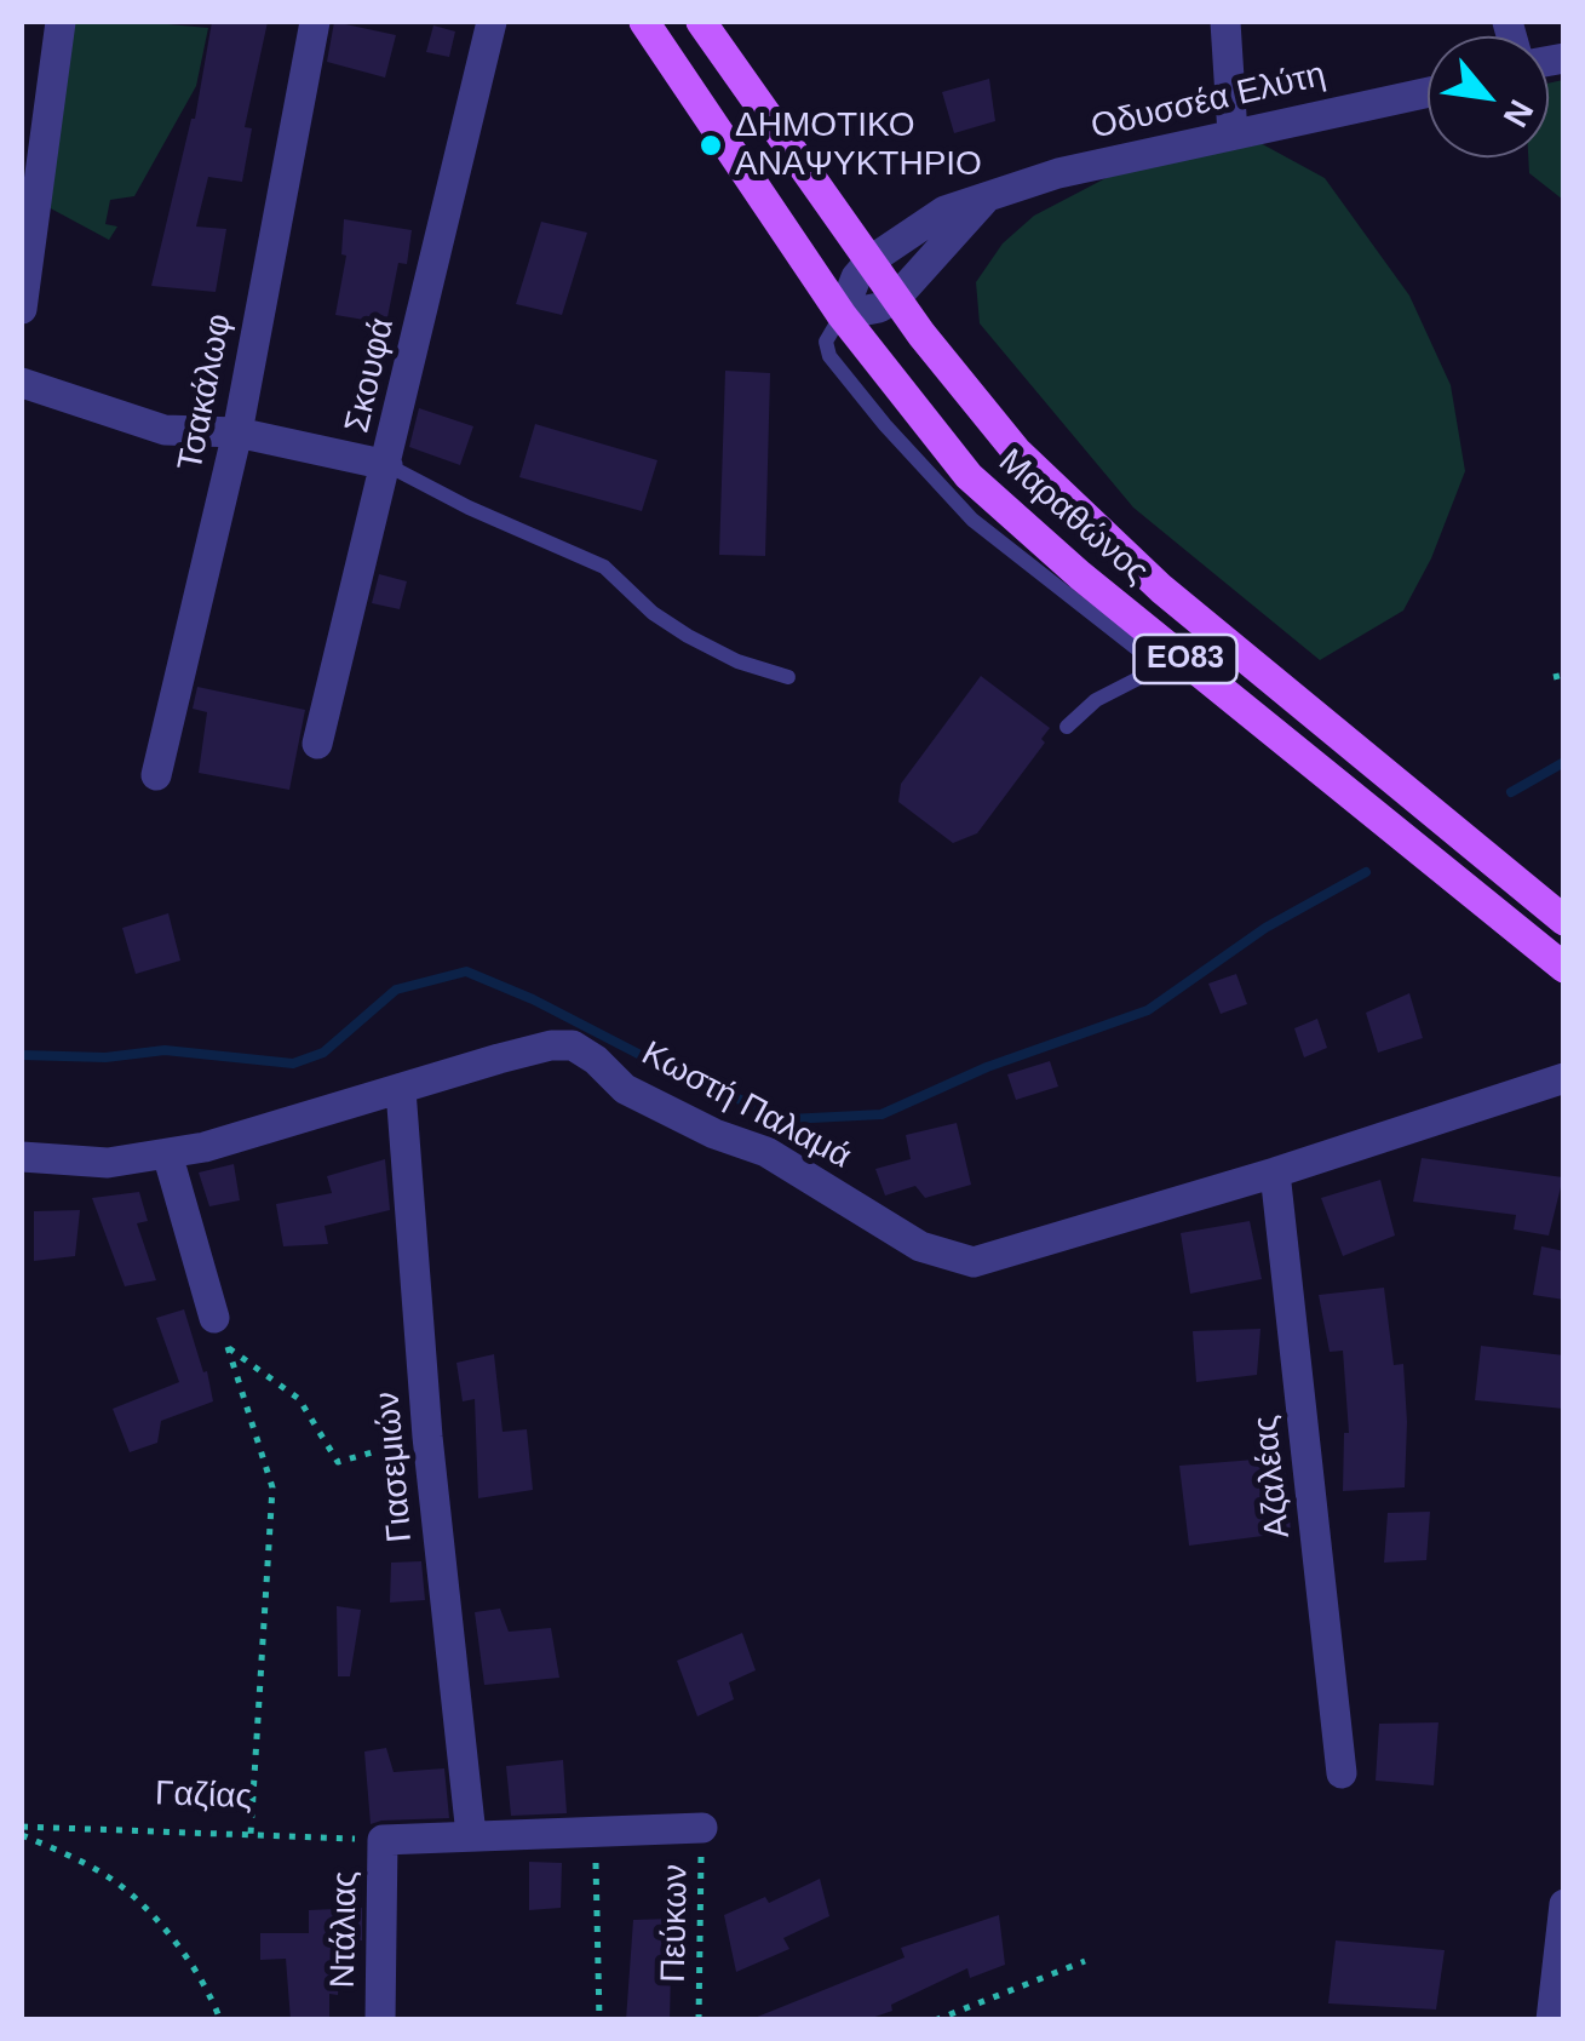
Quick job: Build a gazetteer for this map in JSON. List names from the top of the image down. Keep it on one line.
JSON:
{"streets":{"main road":["Μαραθώνος","ΕΟ83"],"street":["Οδυσσέα Ελύτη","Σκουφά","Τσακάλωφ","Κωστή Παλαμά","Γιασεμιών","Αζαλέας","Ντάλιας"],"path":["Γαζίας","Πεύκων"]},"crossings":[["Οδυσσέα Ελύτη","Μαραθώνος"],["Κωστή Παλαμά","Γιασεμιών"],["Κωστή Παλαμά","Αζαλέας"],["Γαζίας","Ντάλιας"]],"places":["ΔΗΜΟΤΙΚΟ ΑΝΑΨΥΚΤΗΡΙΟ"],"north":"bottom right"}
